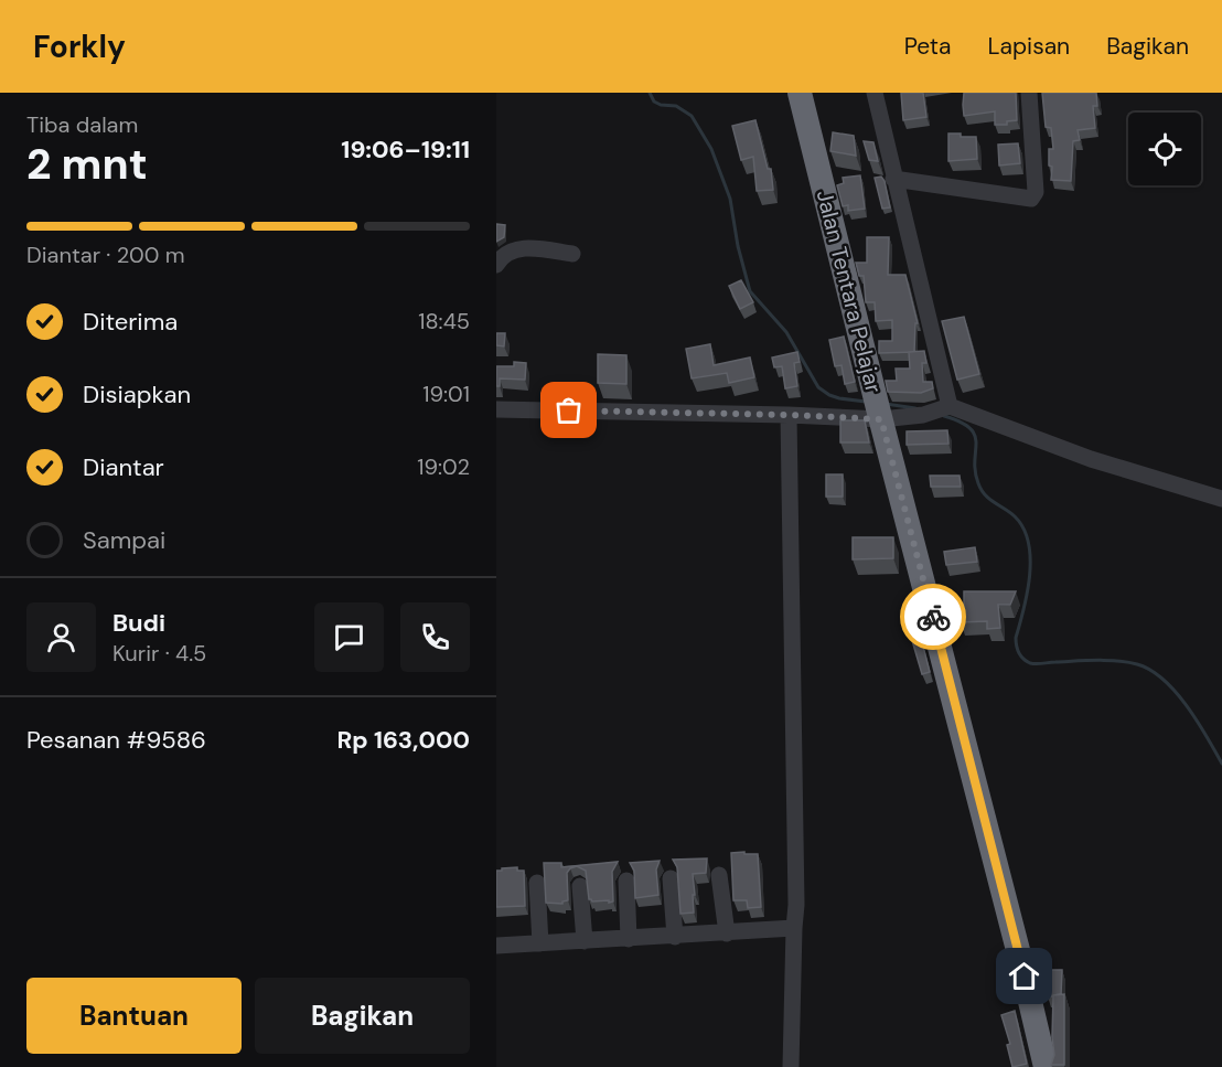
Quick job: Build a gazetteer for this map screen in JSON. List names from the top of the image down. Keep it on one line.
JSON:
{"streets":{"highway":["Jalan Tentara Pelajar"]},"page":{"header":"Forkly","nav":["Peta","Lapisan","Bagikan"],"heading":["2 mnt","Tiba dalam","19:06–19:11"],"panel":["Budi","Kurir · 4.5","Pesanan #9586","Rp 163,000"],"bar":"Diantar · 200 m","list":[["Diterima","18:45"],["Disiapkan","19:01"],["Diantar","19:02"],"Sampai"],"buttons":["Bantuan","Bagikan"]}}
